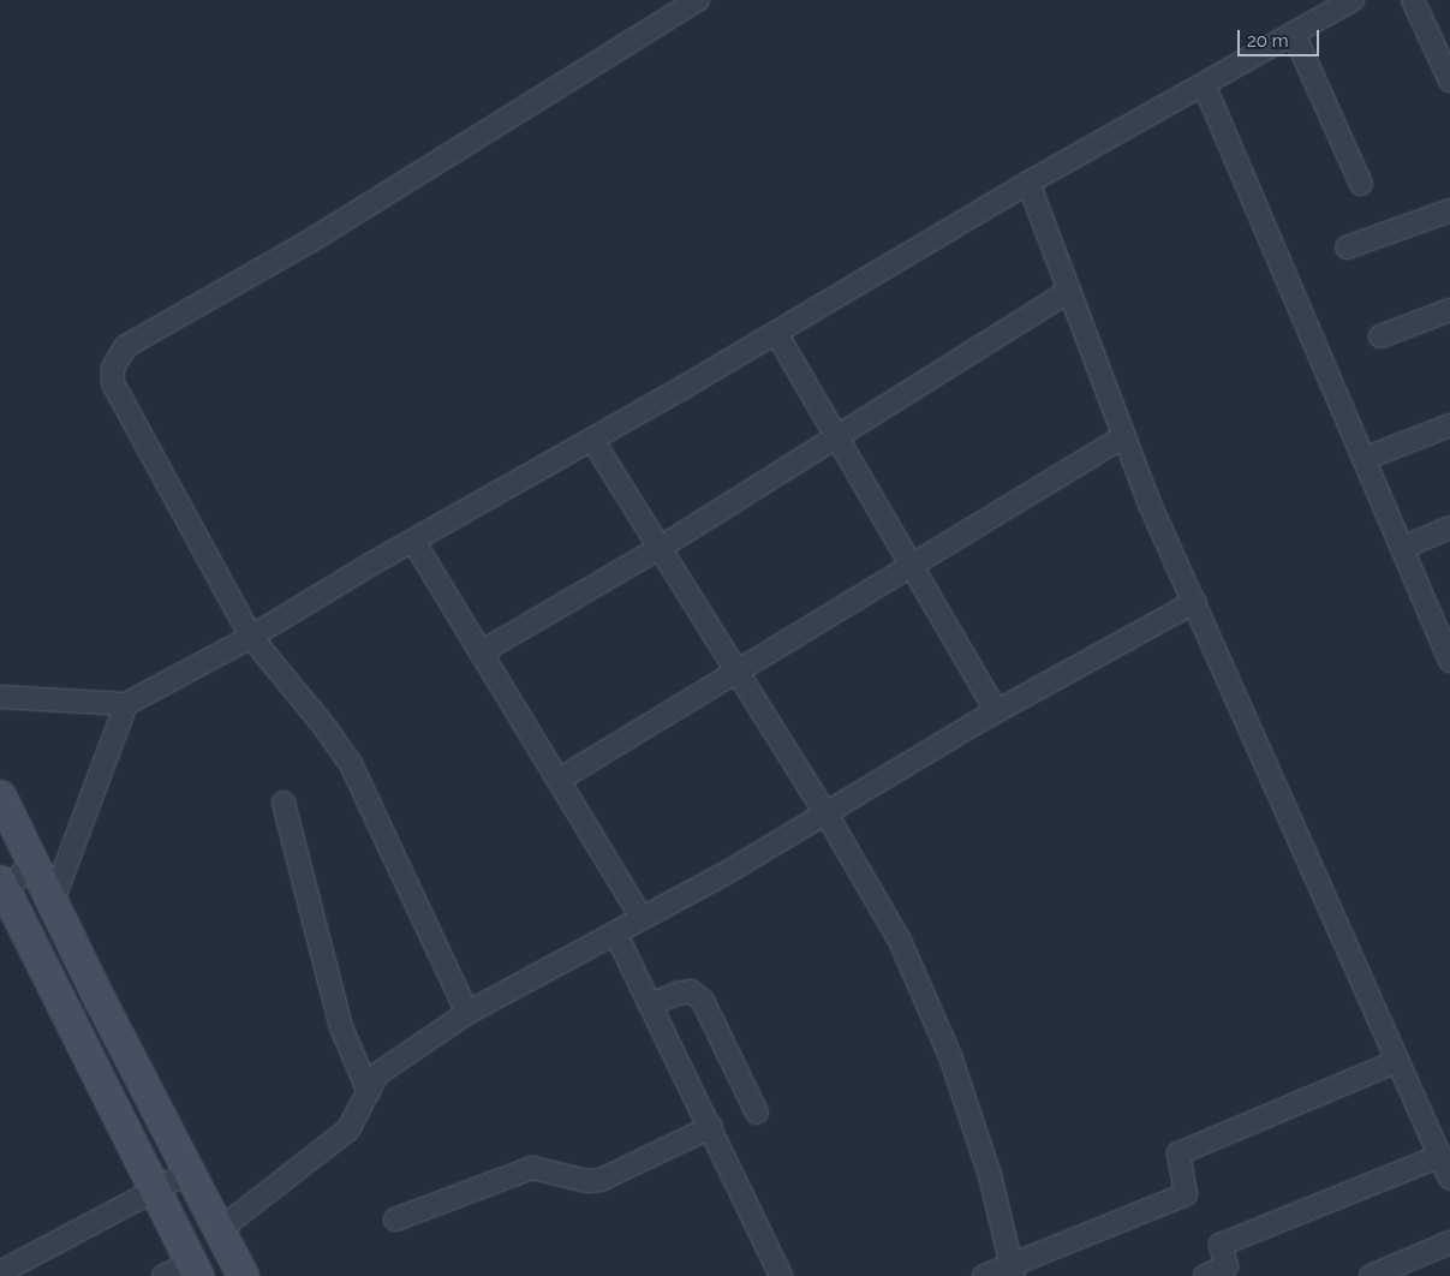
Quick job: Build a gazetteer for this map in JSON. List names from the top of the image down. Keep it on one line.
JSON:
{"scale_bar":"20 m"}
